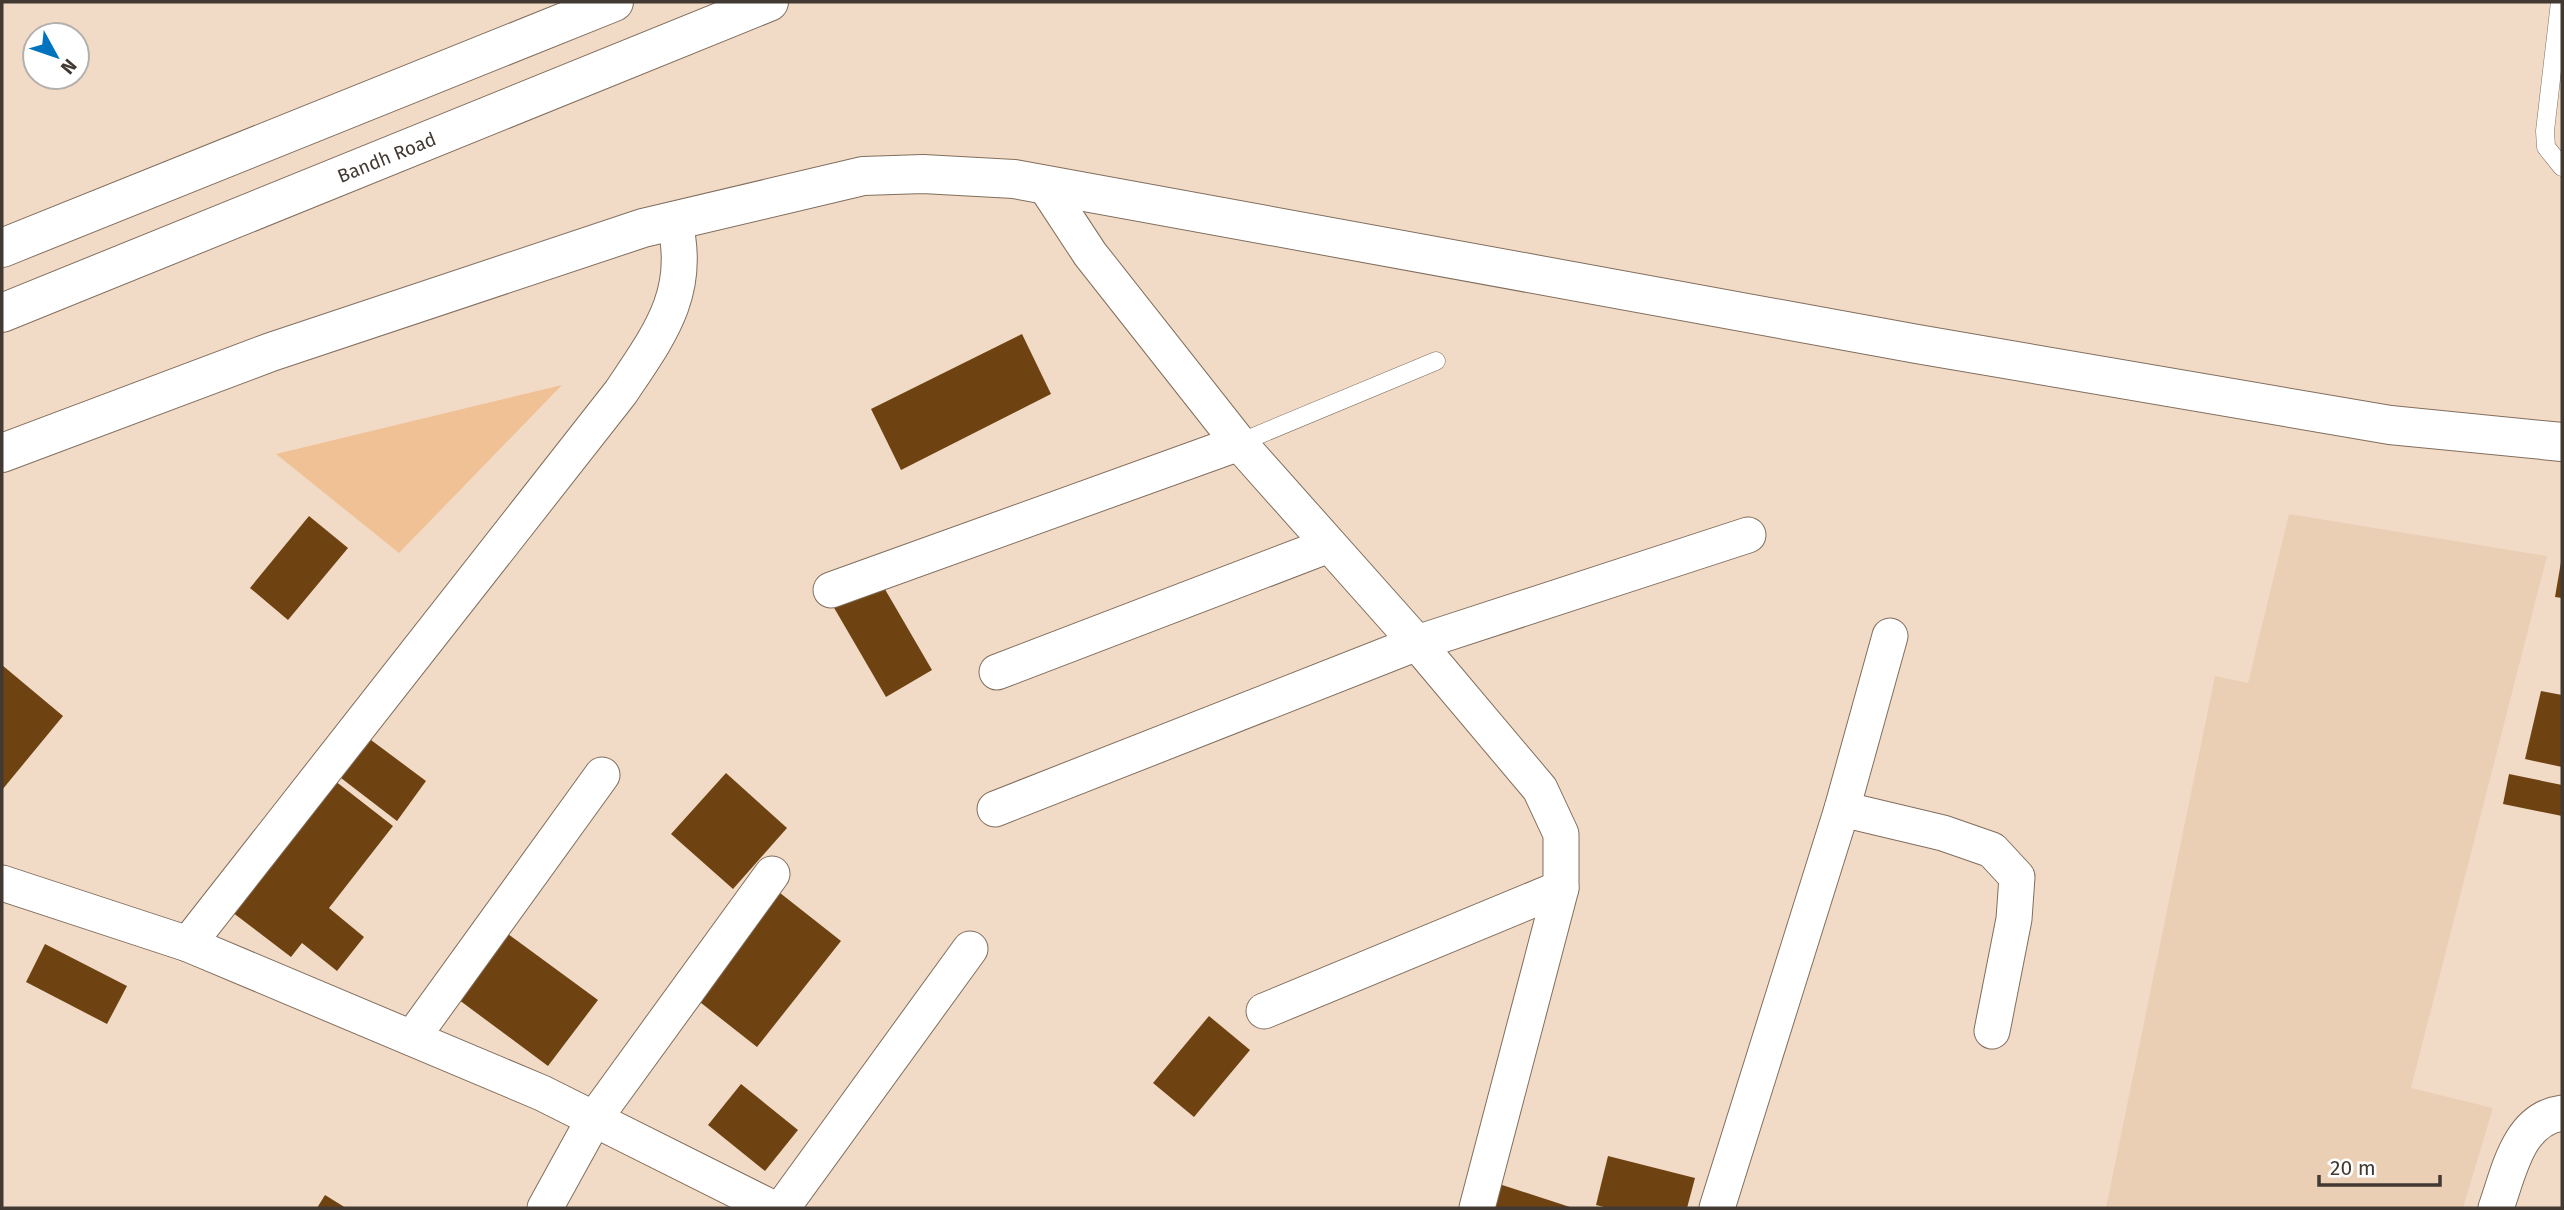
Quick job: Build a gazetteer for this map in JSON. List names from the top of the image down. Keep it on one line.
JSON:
{"streets":{"street":["Bandh Road"]},"scale_bar":"20 m","north":"bottom right"}
